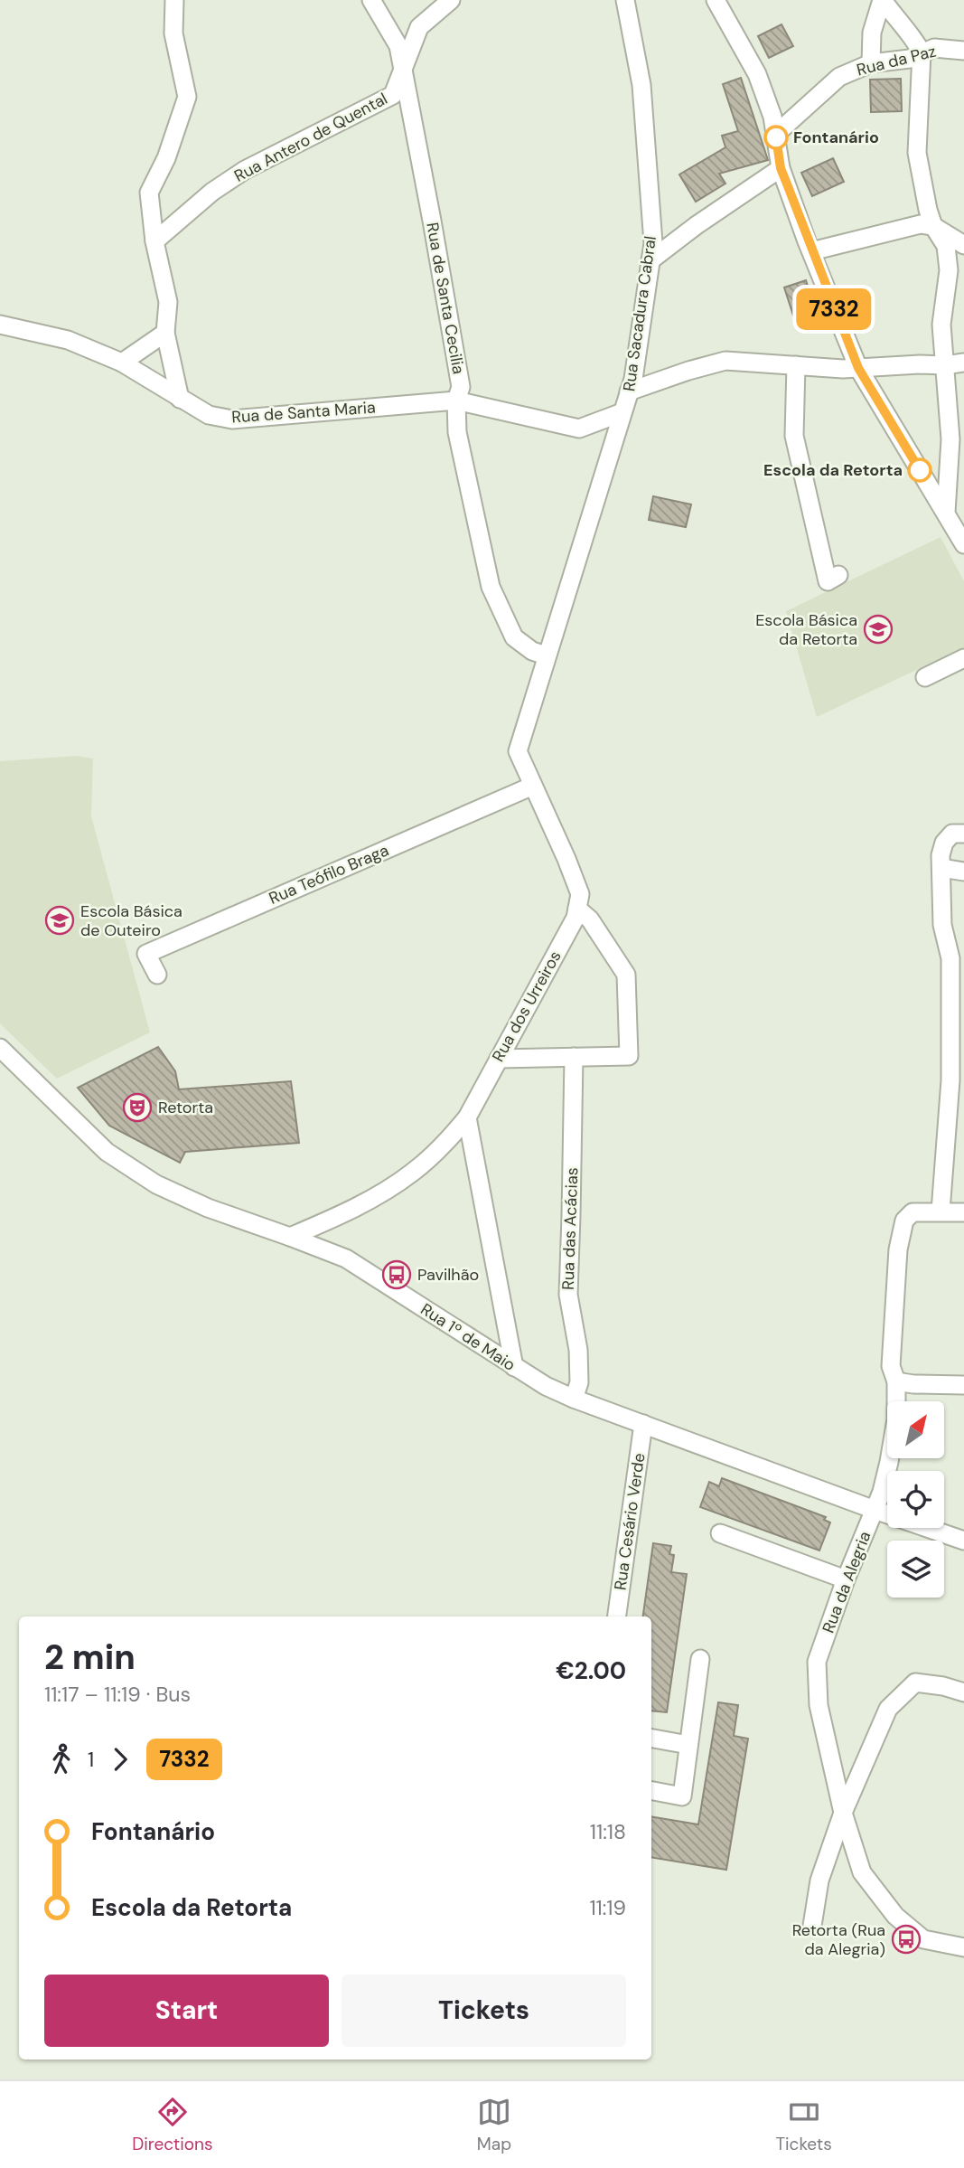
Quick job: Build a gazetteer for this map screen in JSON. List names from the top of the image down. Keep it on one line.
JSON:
{"streets":{"street":["Rua da Paz","Rua Antero de Quental","Rua de Santa Cecilia","Rua Sacadura Cabral","Rua de Santa Maria","Rua Teófilo Braga","Rua dos Urreiros","Rua das Acácias","Rua 1º de Maio","Rua Cesário Verde","Rua da Alegria"]},"crossings":[["Rua Antero de Quental","Rua de Santa Cecilia"],["Rua de Santa Cecilia","Rua Sacadura Cabral"],["Rua de Santa Cecilia","Rua de Santa Maria"],["Rua Sacadura Cabral","Rua de Santa Maria"],["Rua dos Urreiros","Rua 1º de Maio"],["Rua das Acácias","Rua 1º de Maio"],["Rua 1º de Maio","Rua Cesário Verde"],["Rua 1º de Maio","Rua da Alegria"]],"places":{"other":["Fontanário","Escola da Retorta"],"school or university":["Escola Básica da Retorta","Escola Básica de Outeiro"],"theatre":["Retorta"],"bus stop":["Pavilhão","Retorta (Rua da Alegria)"]},"lines":["bus line 7332"],"north":"top right","page":{"on_map":"7332","heading":["2 min","11:17 – 11:19 · Bus","€2.00"],"legs":["1","7332"],"list":[{"name":"Fontanário","value":"11:18"},{"name":"Escola da Retorta","value":"11:19"}],"buttons":["Start","Tickets"],"tabs":["Directions","Map","Tickets"]}}
